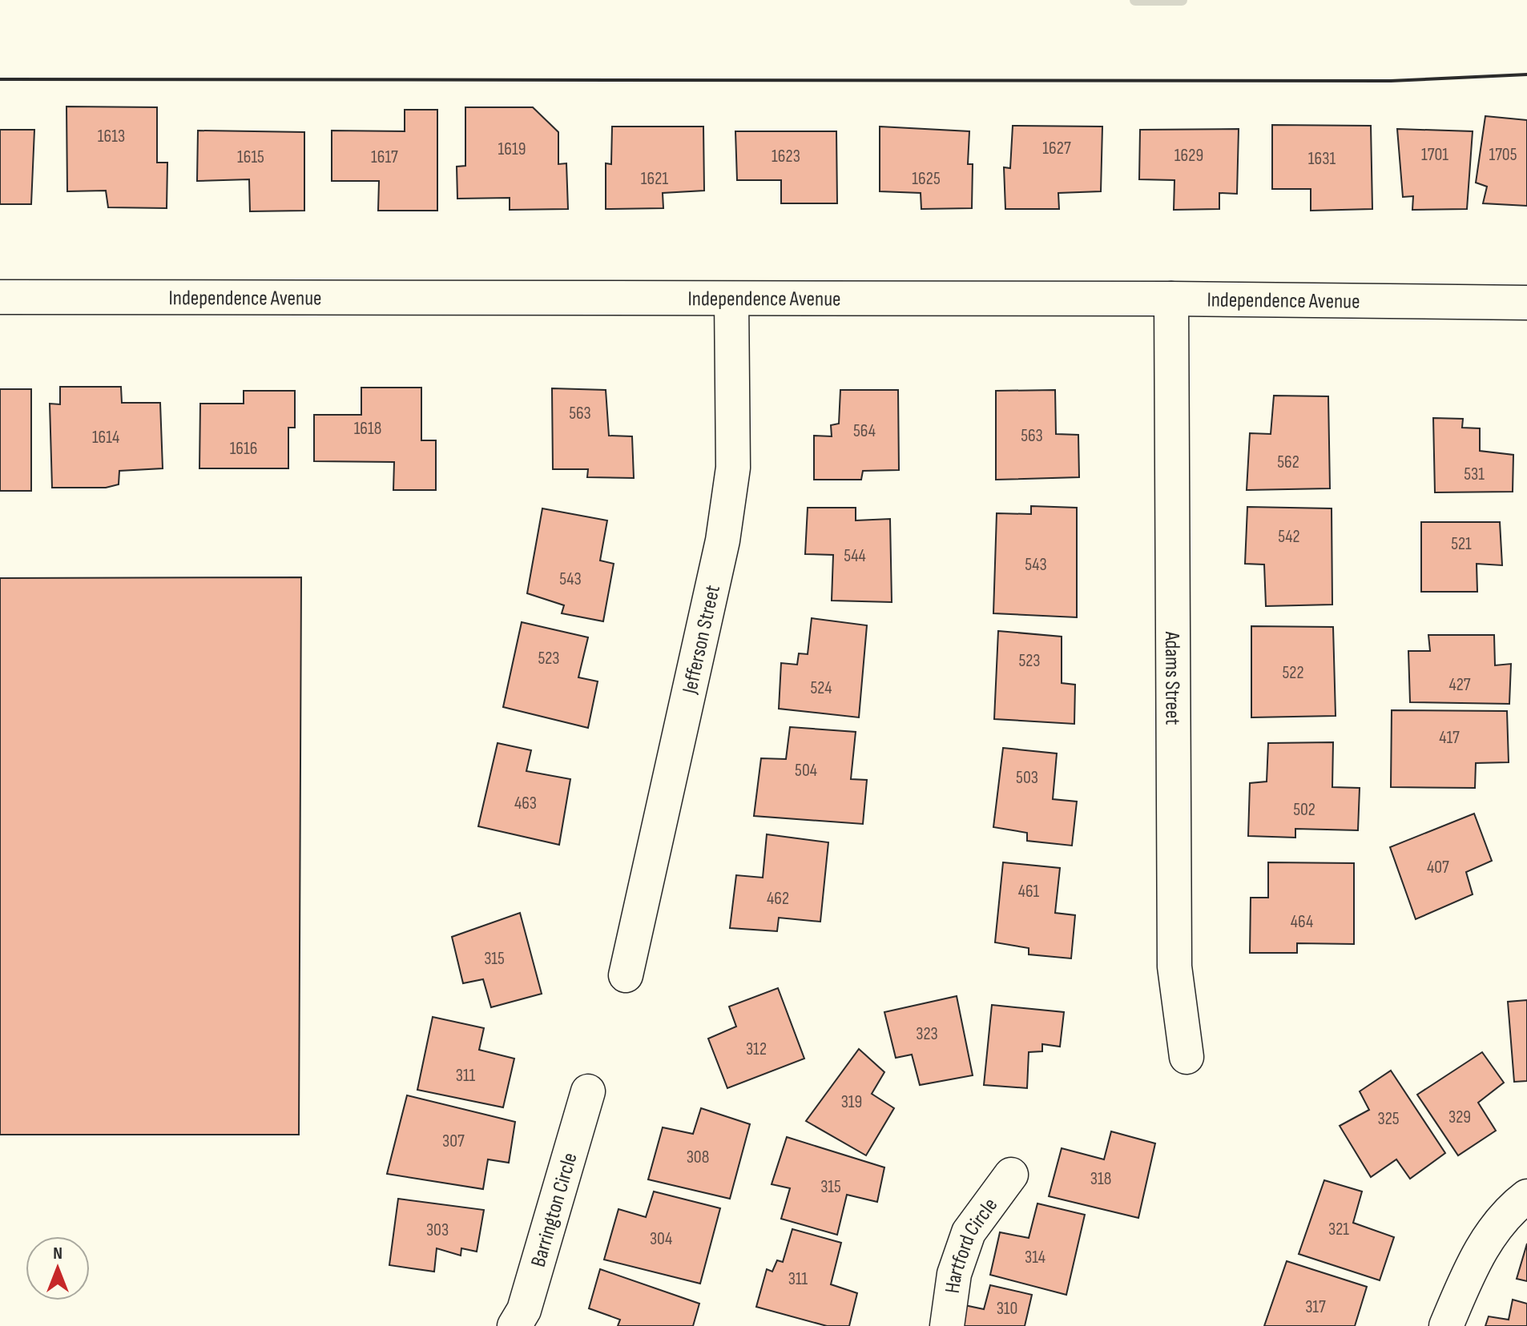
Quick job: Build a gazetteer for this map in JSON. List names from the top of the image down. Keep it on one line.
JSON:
{"streets":{"street":["Independence Avenue","Jefferson Street","Adams Street","Barrington Circle","Hartford Circle"]},"crossings":[["Independence Avenue","Jefferson Street"],["Independence Avenue","Adams Street"]],"house_numbers":["1613","1627","1619","1701","1705","1629","1623","1615","1617","1631","1621","1625","563","1618","564","563","1614","1616","562","531","542","521","544","543","543","523","523","522","427","524","417","504","503","463","502","407","461","462","464","315","323","312","311","319","329","325","307","308","318","315","321","303","304","314","311","317","310"],"north":"top"}
